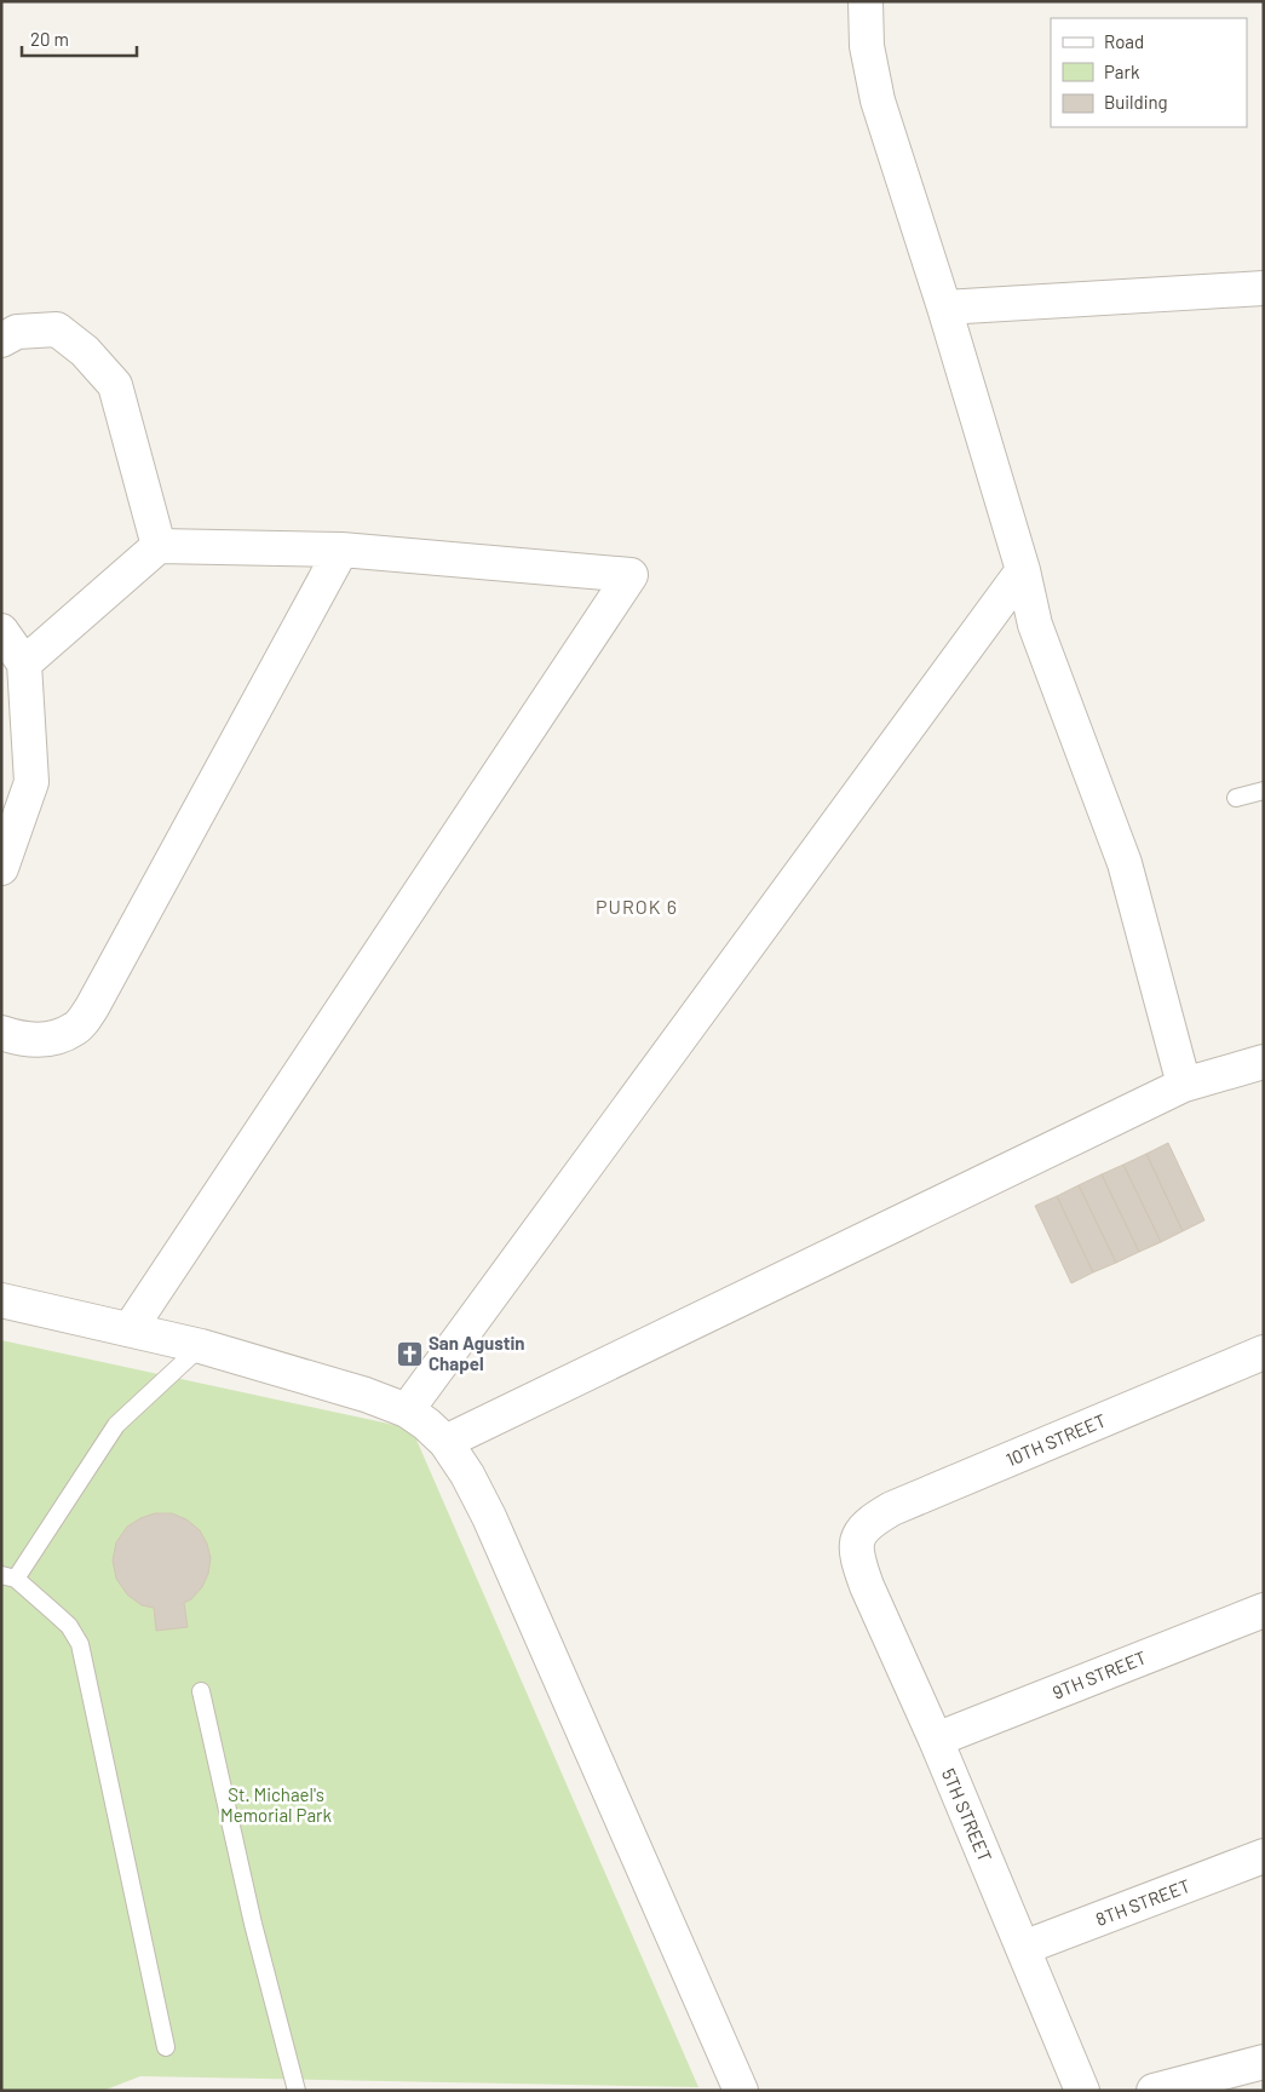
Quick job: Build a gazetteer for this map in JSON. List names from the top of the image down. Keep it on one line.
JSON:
{"streets":{"street":["10TH STREET","9TH STREET","5TH STREET","8TH STREET"]},"crossings":[["10TH STREET","5TH STREET"],["9TH STREET","5TH STREET"],["5TH STREET","8TH STREET"]],"districts":["PUROK 6"],"parks":["St. Michael's Memorial Park"],"places":{"church":["San Agustin Chapel"]},"legend":["Road","Park","Building"],"scale_bar":"20 m"}
